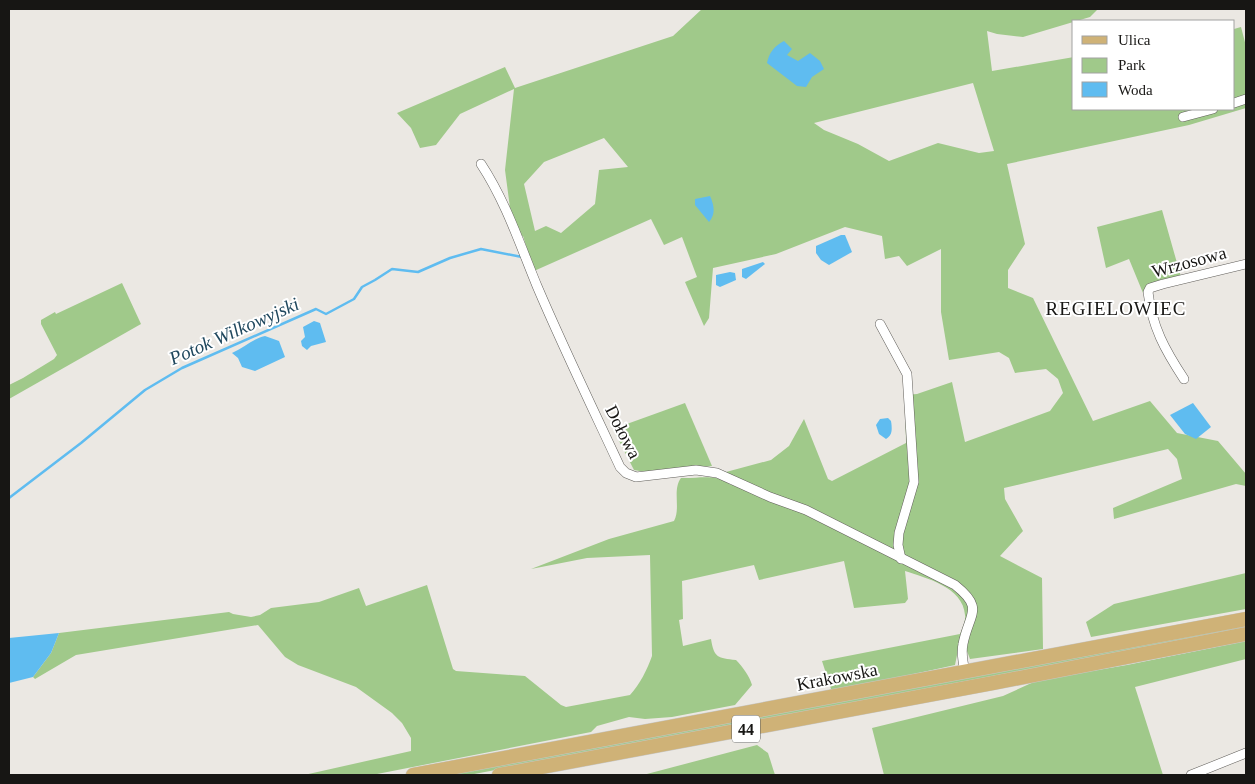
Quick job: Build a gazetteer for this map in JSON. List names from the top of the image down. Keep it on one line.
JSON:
{"streets":{"main road":["Krakowska","44"],"street":["Wrzosowa","Dołowa"]},"crossings":[["Dołowa","Krakowska"]],"districts":["REGIELOWIEC"],"water":["Potok Wilkowyjski"],"legend":["Ulica","Park","Woda"]}
